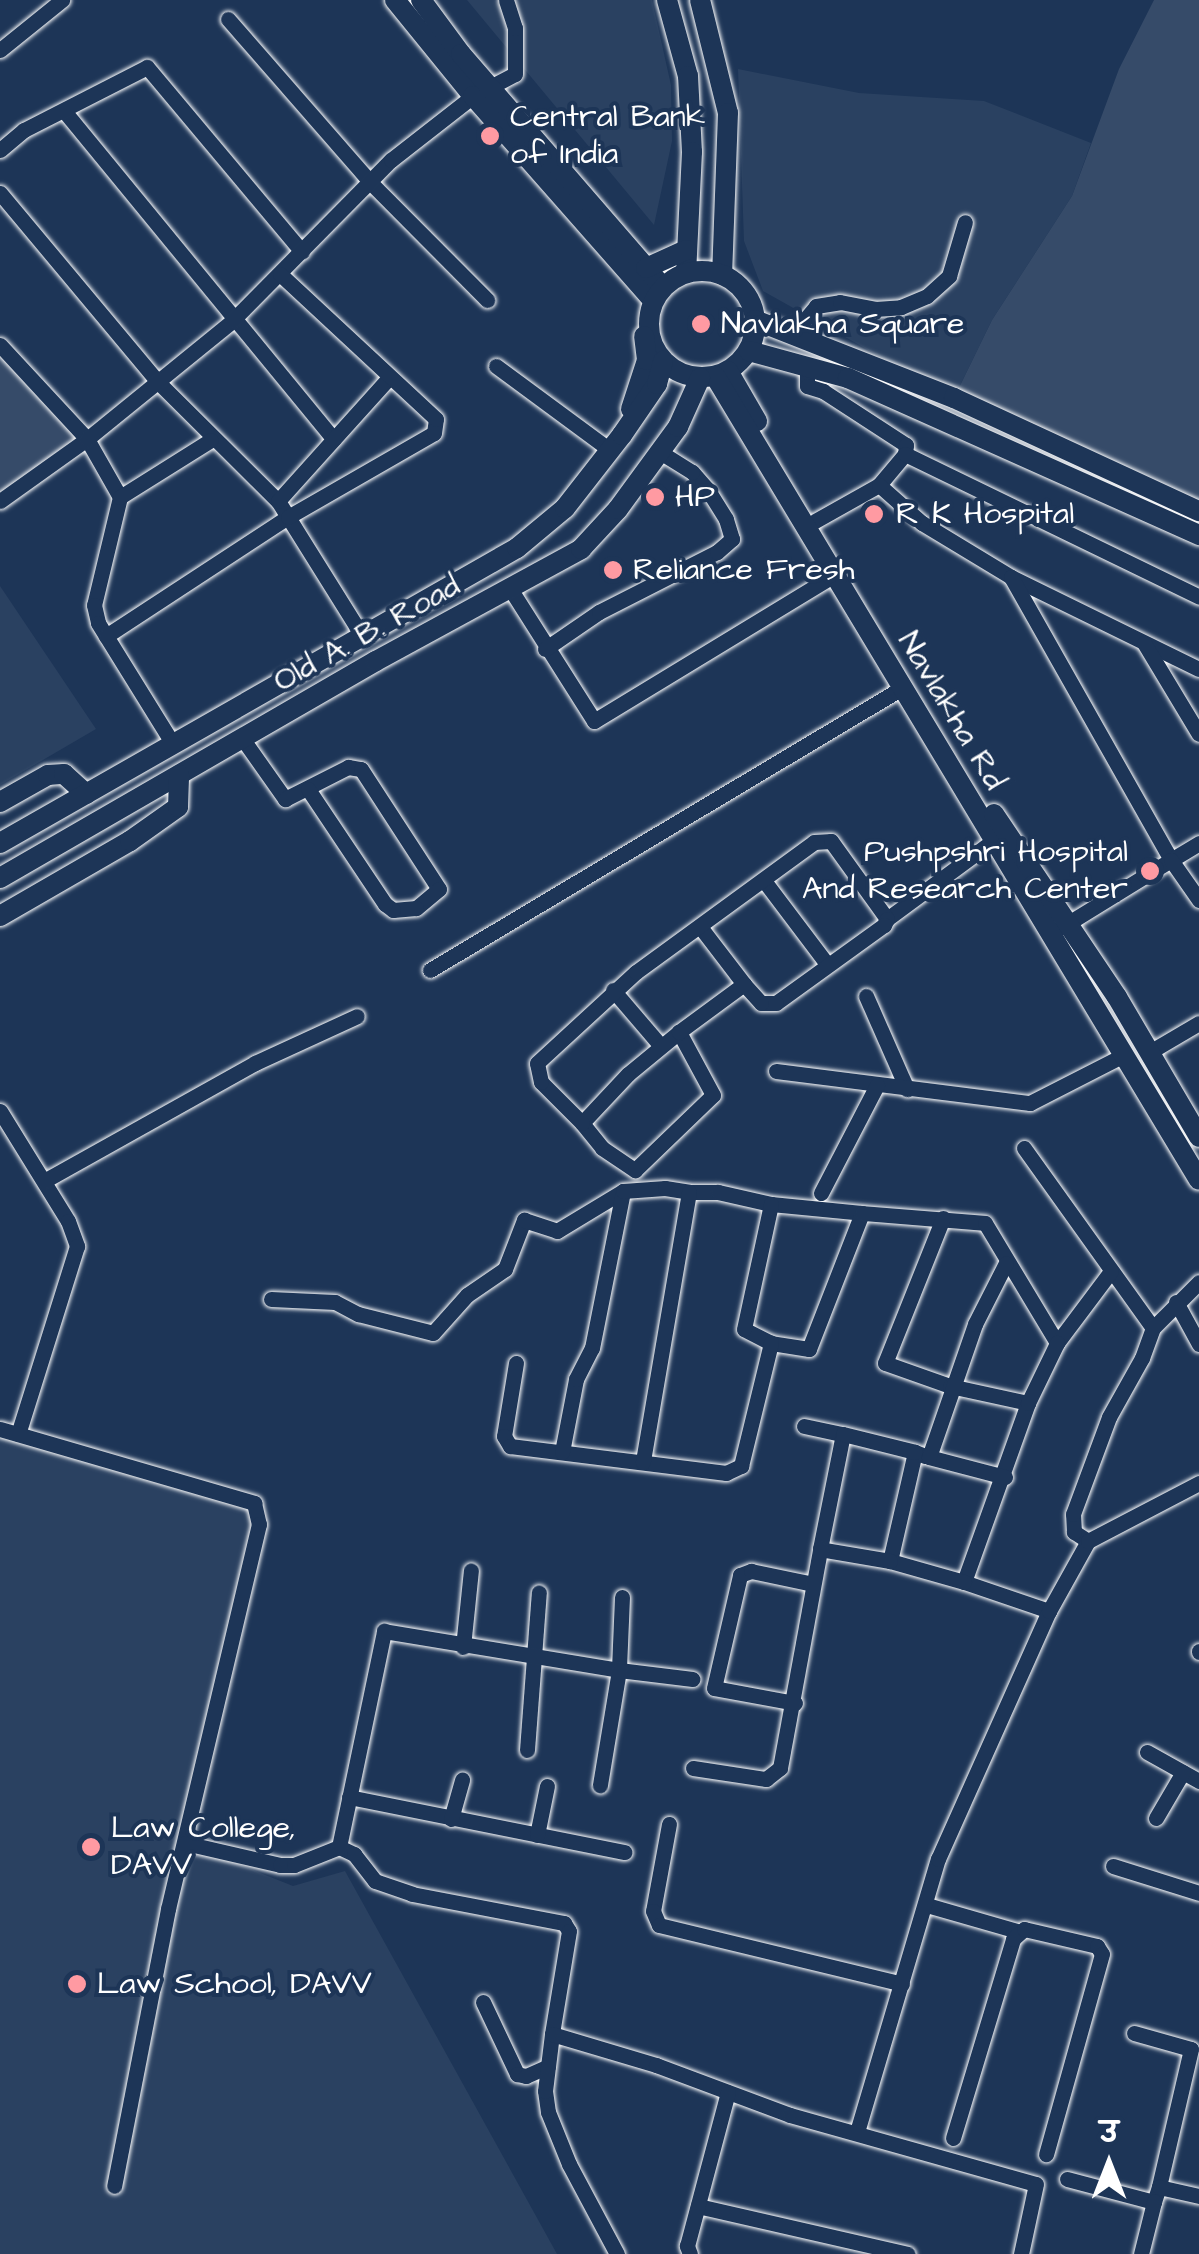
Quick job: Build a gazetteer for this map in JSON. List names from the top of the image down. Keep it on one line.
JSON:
{"streets":{"main road":["Old A. B. Road","Navlakha Rd"]},"crossings":[["Old A. B. Road","Navlakha Rd"]],"places":["Central Bank of India","Navlakha Square","HP","R K Hospital","Reliance Fresh","Pushpshri Hospital And Research Center","Law College, DAVV","Law School, DAVV"],"north":"top"}
